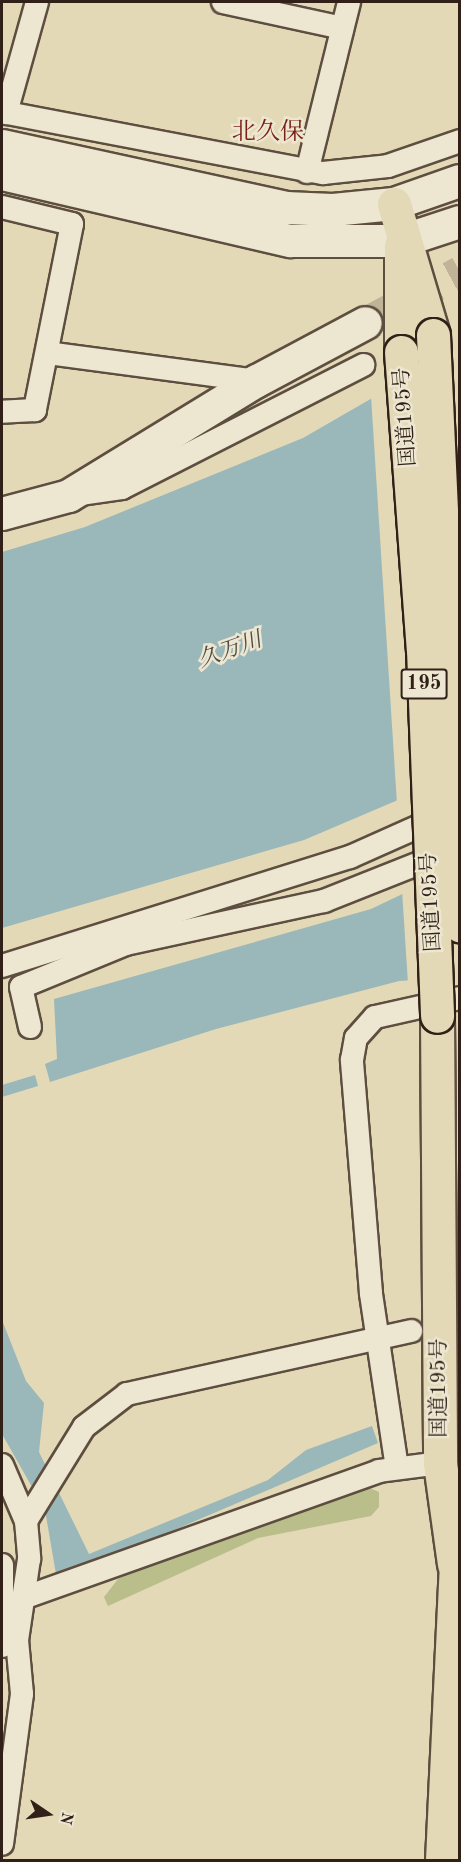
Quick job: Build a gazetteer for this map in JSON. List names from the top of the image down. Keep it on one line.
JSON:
{"streets":{"highway":["国道195号","195"]},"districts":["北久保"],"water":["久万川"],"north":"right"}
